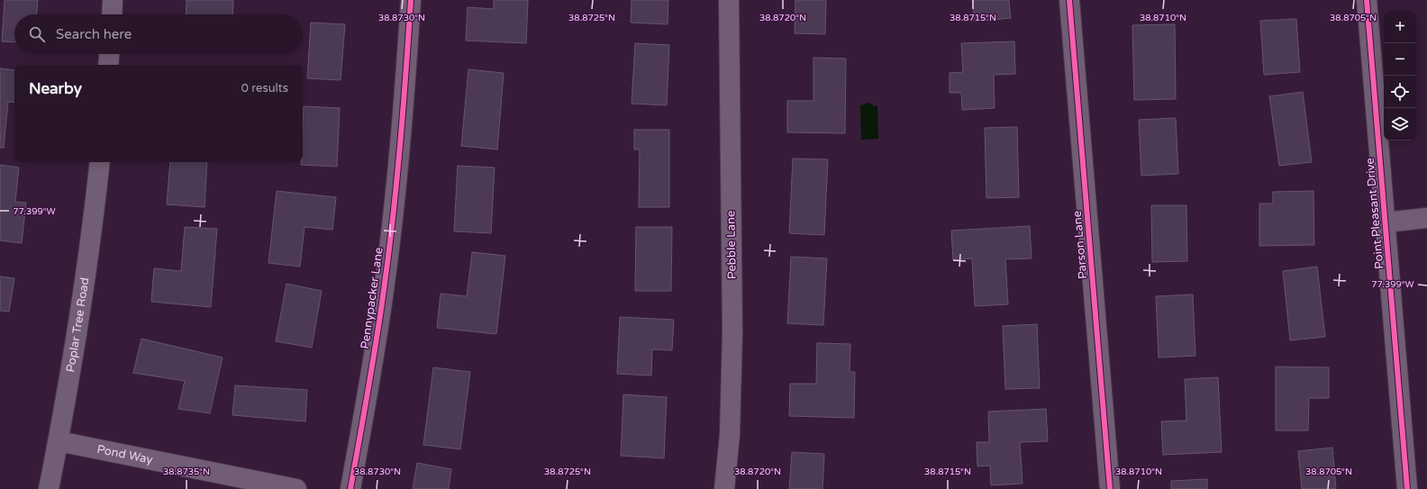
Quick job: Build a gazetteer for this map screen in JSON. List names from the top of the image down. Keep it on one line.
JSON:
{"streets":{"street":["Point Pleasant Drive","Pebble Lane","Parson Lane","Pennypacker Lane","Poplar Tree Road","Pond Way"]},"crossings":[["Poplar Tree Road","Pond Way"]],"page":{"map_buttons":["+","−"],"search":"Search here","heading":["Nearby","0 results"]},"coordinates":["38.8730°N","38.8725°N","38.8720°N","38.8715°N","38.8710°N","38.8705°N","77.399°W","38.8735°N"]}
